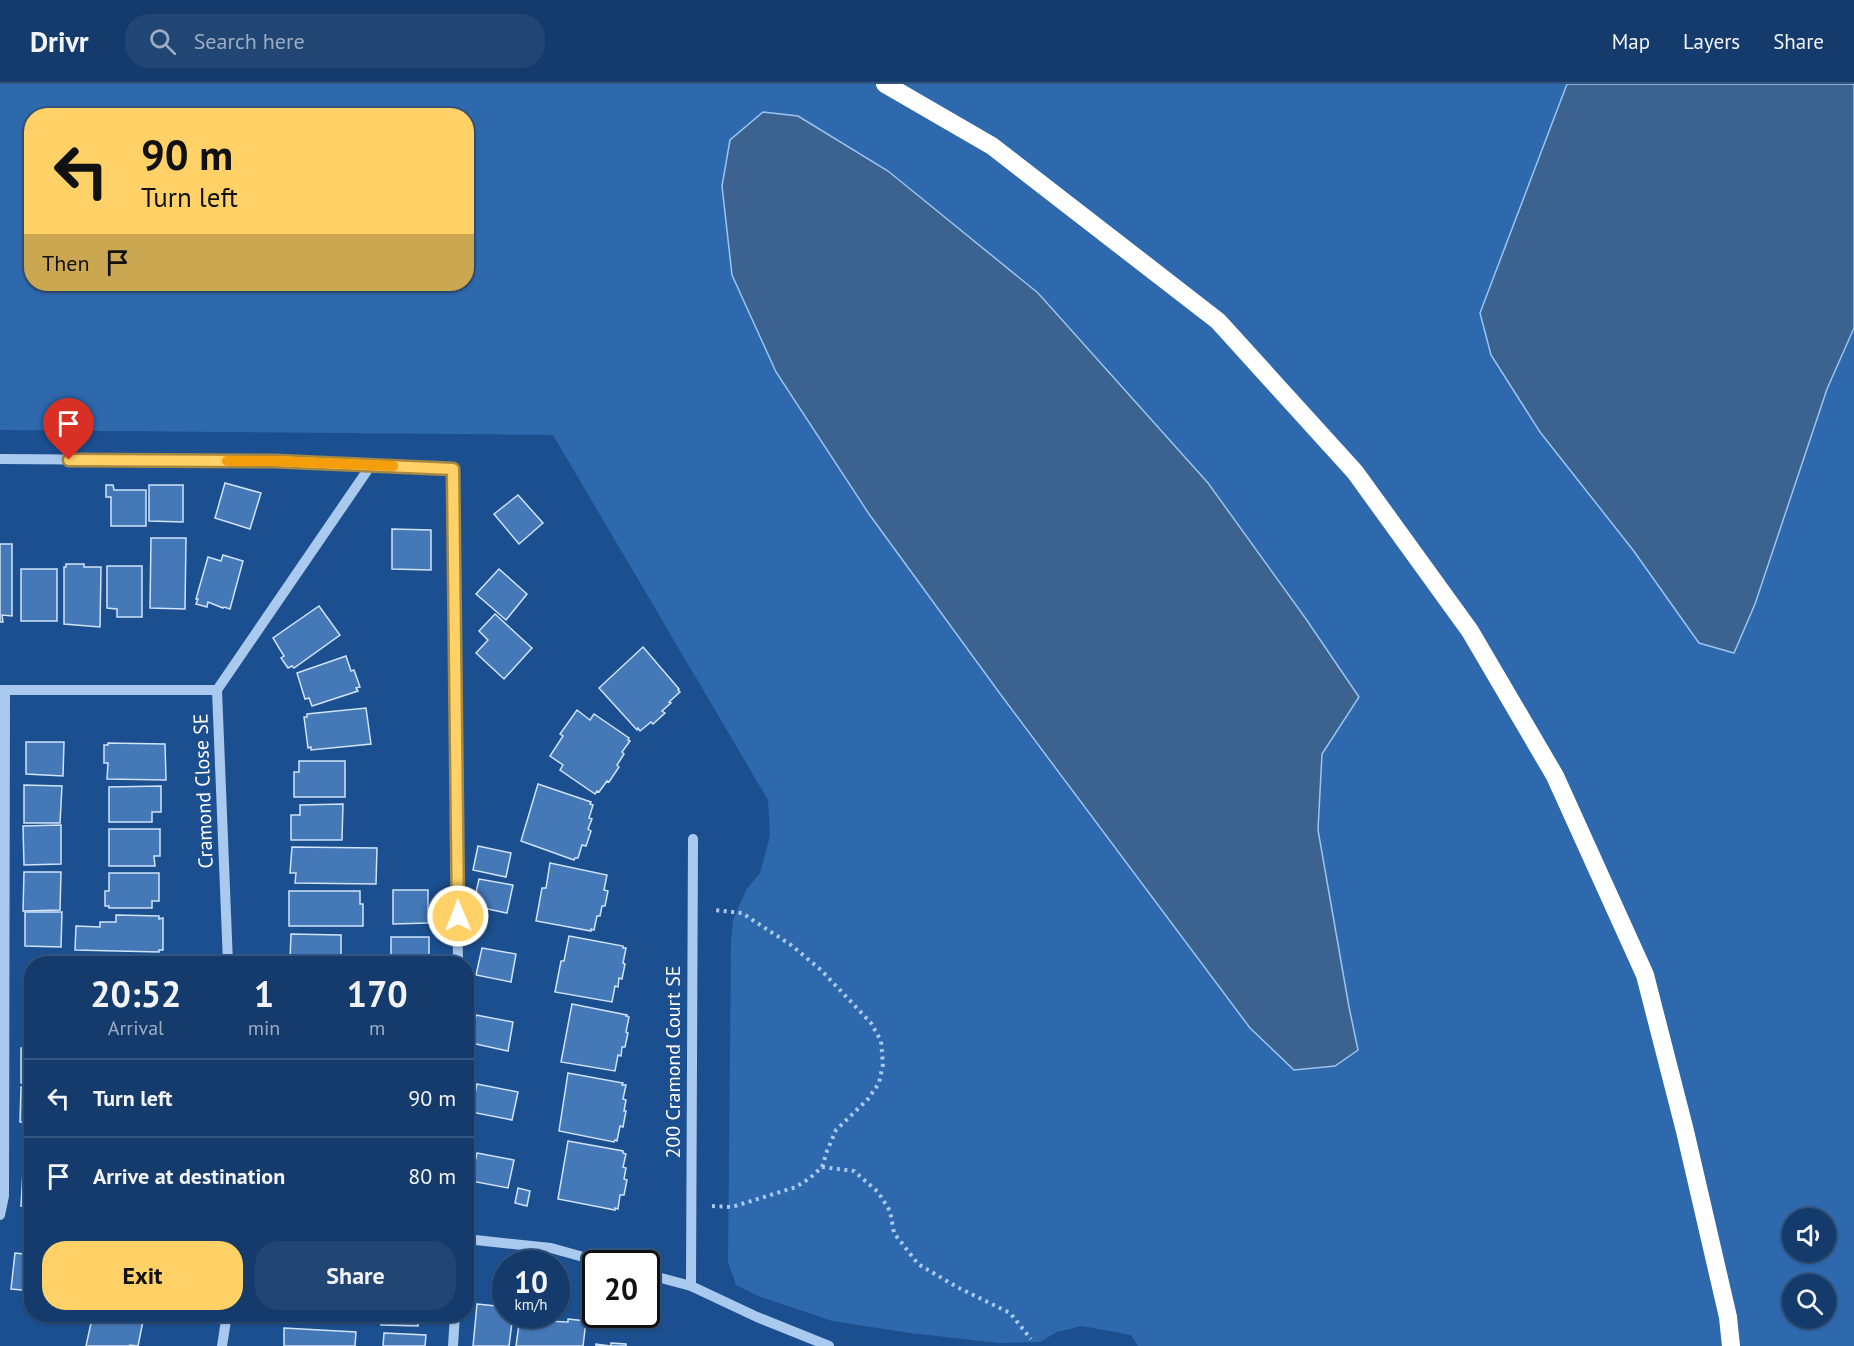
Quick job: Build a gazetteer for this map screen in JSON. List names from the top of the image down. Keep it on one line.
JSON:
{"streets":{"street":["Cramond Close SE","200 Cramond Court SE"]},"page":{"header":"Drivr","search":"Search here","nav":["Map","Layers","Share"],"turn":["90 m","Turn left"],"then":"Then","eta":["20:52","Arrival","1","min","170","m"],"list":[{"name":"Turn left","value":"90 m"},{"name":"Arrive at destination","value":"80 m"}],"buttons":["Exit","Share"],"speed":"10 km/h","limit":"20"}}
